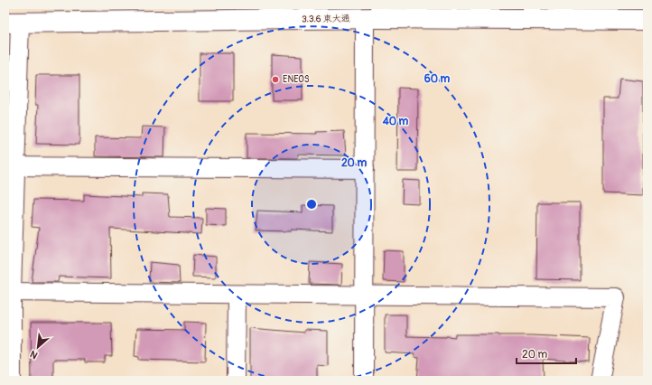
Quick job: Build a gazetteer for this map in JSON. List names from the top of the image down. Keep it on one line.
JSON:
{"streets":{"street":["3.3.6 東大通"]},"places":["ENEOS"],"scale_bar":"20 m","north":"bottom left","rings":["60 m","40 m","20 m"]}
